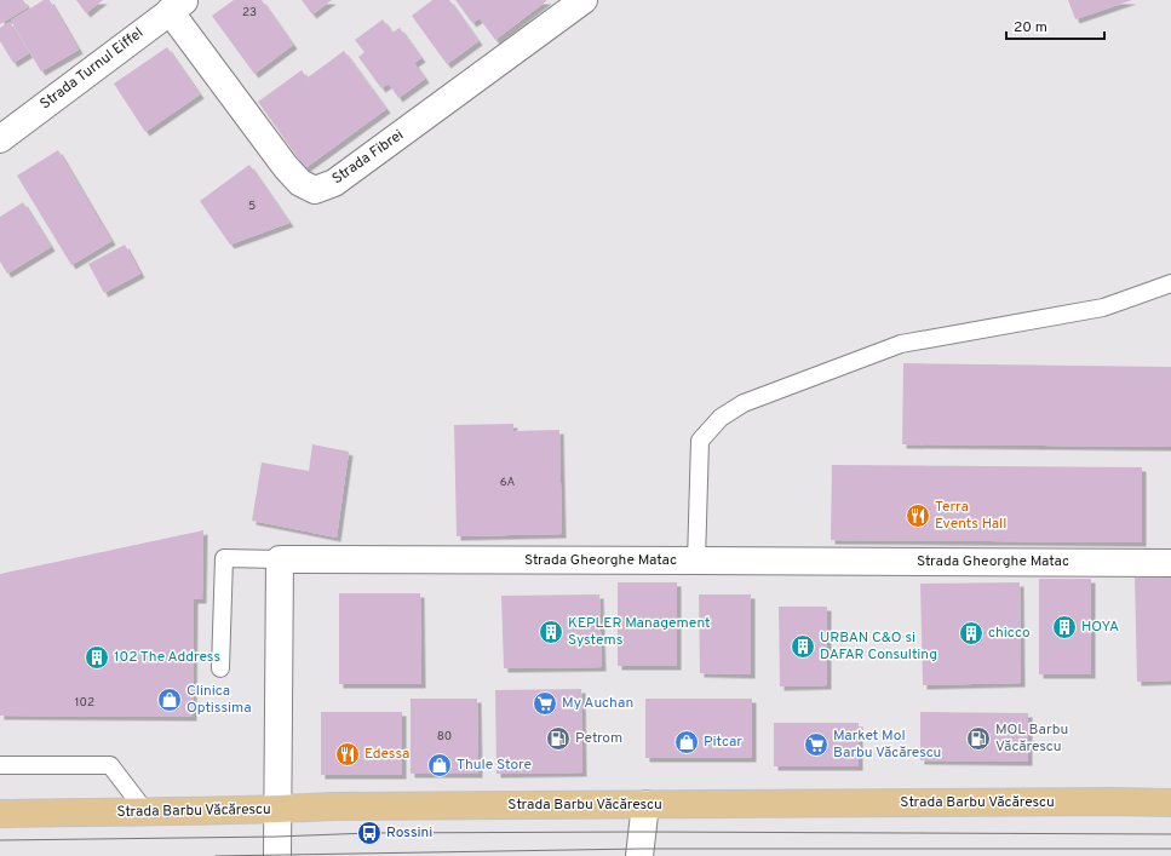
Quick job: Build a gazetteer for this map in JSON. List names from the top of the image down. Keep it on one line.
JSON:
{"streets":{"main road":["Strada Barbu Văcărescu"],"street":["Strada Turnul Eiffel","Strada Fibrei","Strada Gheorghe Matac"]},"crossings":[["Strada Turnul Eiffel","Strada Fibrei"]],"places":{"restaurant":["Terra Events Hall","Edessa"],"building":["HOYA","KEPLER Management Systems","chicco","URBAN C&O si DAFAR Consulting","102 The Address"],"shop":["Clinica Optissima","Pitcar","Thule Store"],"supermarket":["My Auchan","Market Mol Barbu Văcărescu"],"fuel station":["Petrom","MOL Barbu Văcărescu"],"bus stop":["Rossini"]},"house_numbers":["23","5","6A","102","80"],"scale_bar":"20 m"}
